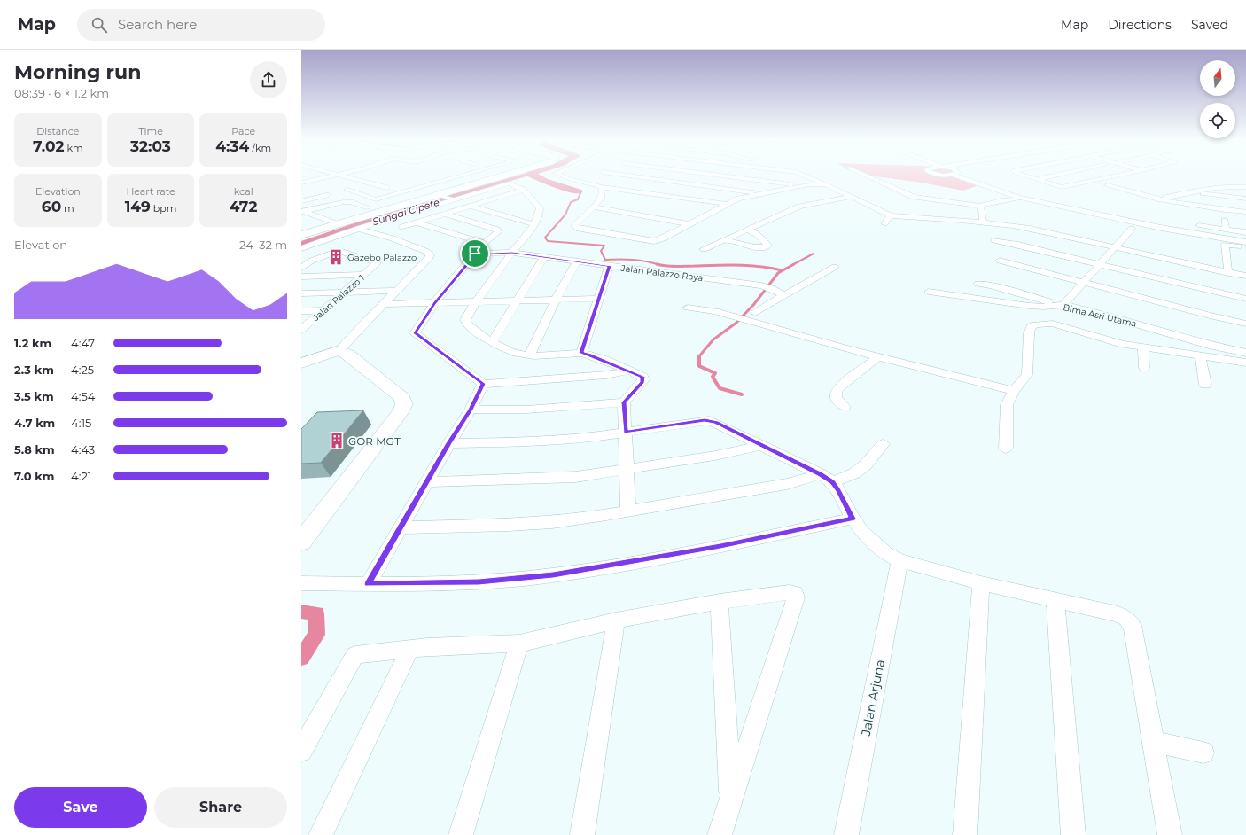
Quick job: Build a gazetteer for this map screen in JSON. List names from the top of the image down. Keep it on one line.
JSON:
{"streets":{"street":["Jalan Palazzo Raya","Jalan Palazzo 1","Bima Asri Utama","Jalan Arjuna"]},"water":["Sungai Cipete"],"places":{"building":["Gazebo Palazzo","GOR MGT"]},"north":"top","page":{"header":"Map","search":"Search here","nav":["Map","Directions","Saved"],"heading":["Morning run","08:39 · 6 × 1.2 km"],"stats":[["Distance","7.02 km"],["Time","32:03"],["Pace","4:34 /km"],["Elevation","60 m"],["Heart rate","149 bpm"],["kcal","472"]],"chart":["Elevation","24–32 m"],"list":[{"name":"1.2 km","note":"4:47"},{"name":"2.3 km","note":"4:25"},{"name":"3.5 km","note":"4:54"},{"name":"4.7 km","note":"4:15"},{"name":"5.8 km","note":"4:43"},{"name":"7.0 km","note":"4:21"}],"buttons":["Save","Share"]}}
